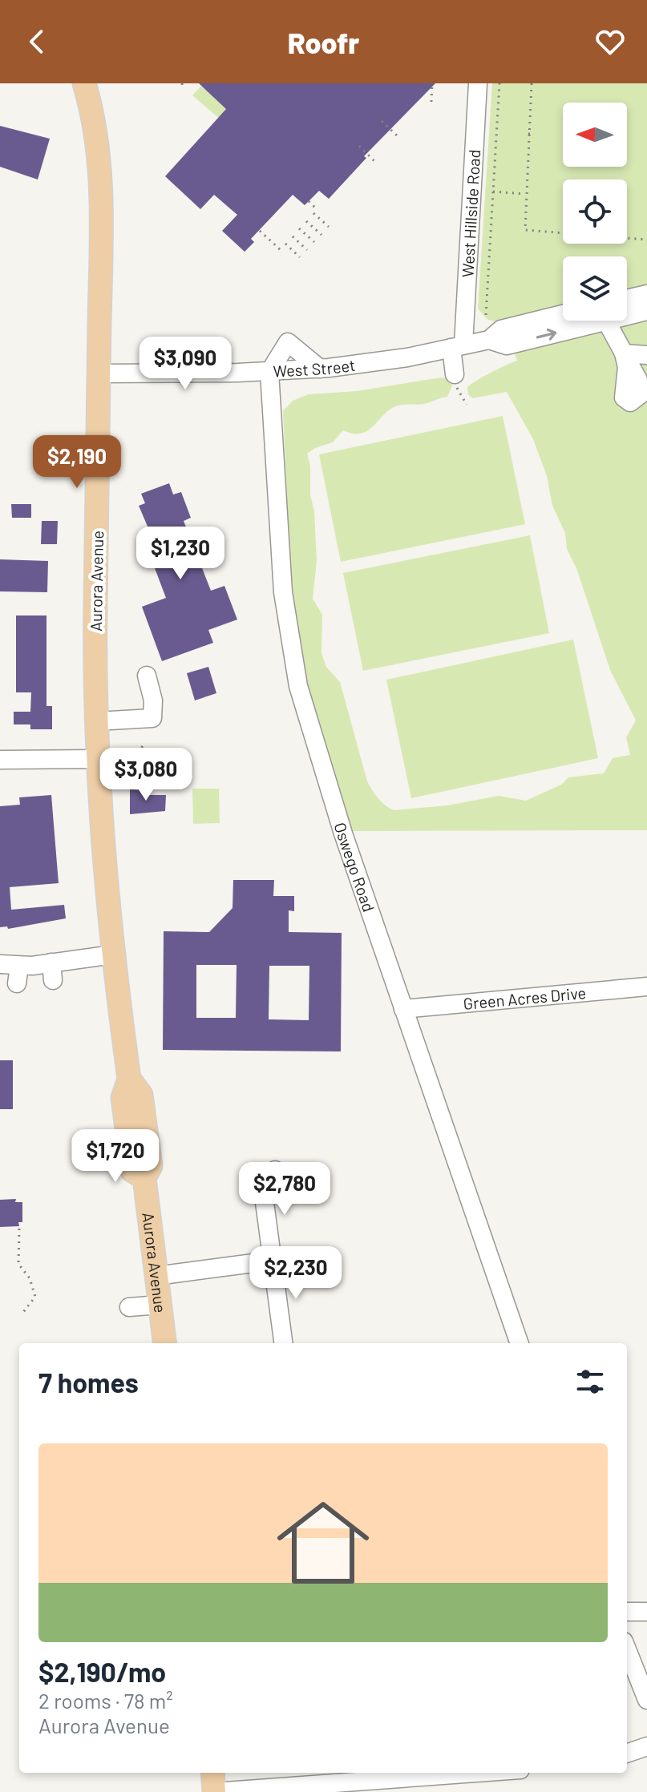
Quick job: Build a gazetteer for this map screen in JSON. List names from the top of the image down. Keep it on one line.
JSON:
{"streets":{"main road":["Aurora Avenue"],"street":["West Hillside Road","West Street","Oswego Road","Green Acres Drive"]},"crossings":[["West Hillside Road","West Street"],["West Street","Aurora Avenue"],["West Street","Oswego Road"],["Oswego Road","Green Acres Drive"]],"north":"left","page":{"header":"Roofr","price":["$3,090","$2,190","$1,230","$3,080","$1,720","$2,780","$2,230"],"heading":"7 homes","list":[{"name":"$2,190/mo","note":"2 rooms · 78 m² · Aurora Avenue"}]}}
